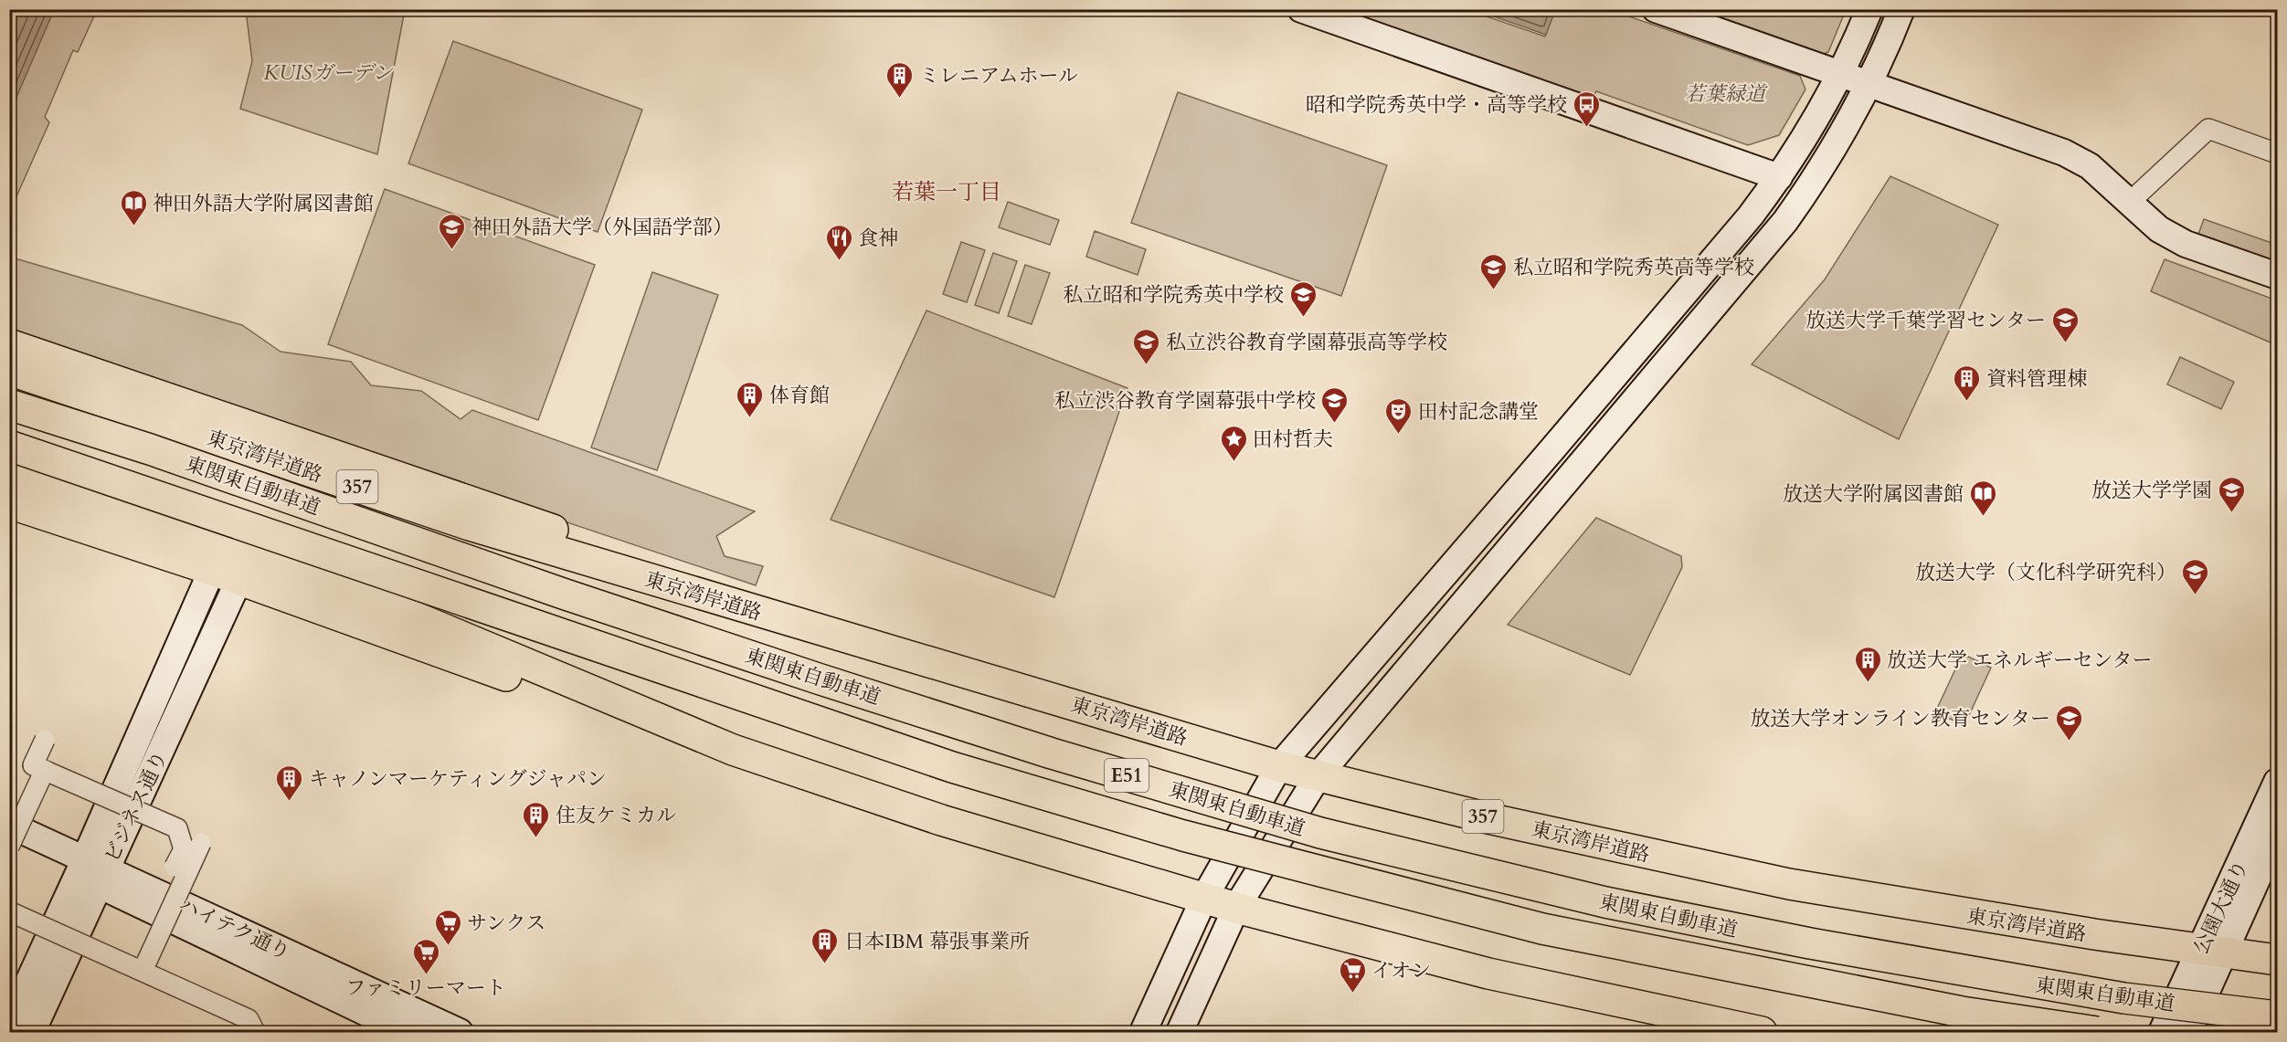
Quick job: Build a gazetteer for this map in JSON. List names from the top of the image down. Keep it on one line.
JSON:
{"streets":{"highway":["東京湾岸道路","東関東自動車道","357","E51"],"street":["ビジネス通り","公園大通り","ハイテク通り"]},"crossings":[["東京湾岸道路","公園大通り"],["ビジネス通り","ハイテク通り"]],"districts":["若葉一丁目"],"parks":["KUISガーデン","若葉緑道"],"places":{"building":["ミレニアムホール","資料管理棟","体育館","放送大学 エネルギーセンター","キャノンマーケティングジャパン","住友ケミカル","日本IBM 幕張事業所"],"bus stop":["昭和学院秀英中学・高等学校"],"library":["神田外語大学附属図書館","放送大学附属図書館"],"school or university":["神田外語大学（外国語学部）","私立昭和学院秀英高等学校","私立昭和学院秀英中学校","放送大学千葉学習センター","私立渋谷教育学園幕張高等学校","私立渋谷教育学園幕張中学校","放送大学学園","放送大学（文化科学研究科）","放送大学オンライン教育センター"],"restaurant":["食神"],"theatre":["田村記念講堂"],"place":["田村哲夫"],"supermarket":["サンクス","ファミリーマート","イオン"]}}
